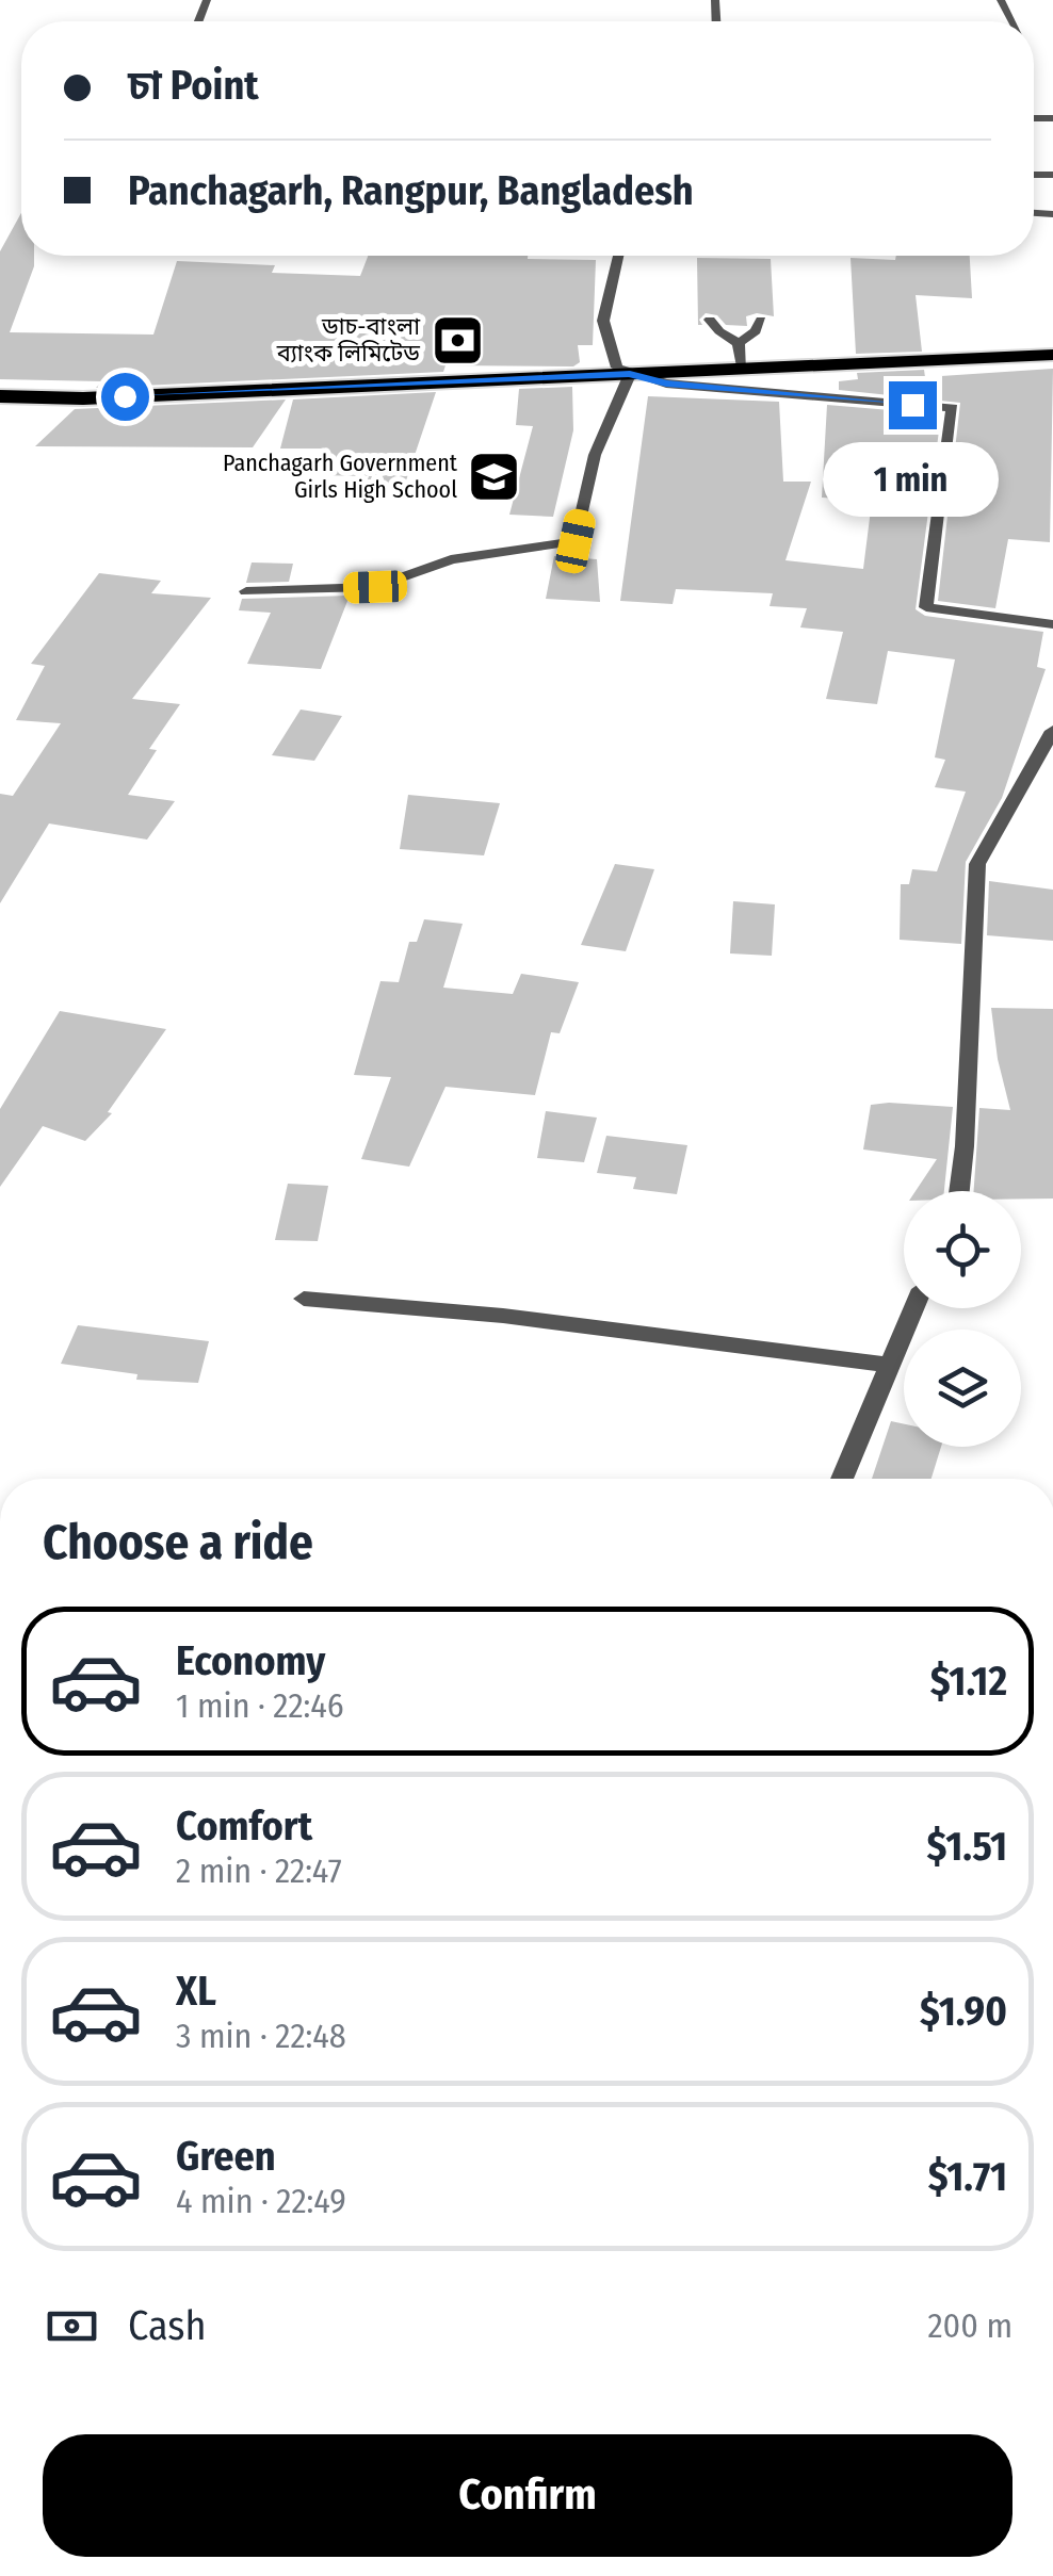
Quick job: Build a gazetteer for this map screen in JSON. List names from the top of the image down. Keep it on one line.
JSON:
{"places":{"bank":["ডাচ-বাংলা ব্যাংক লিমিটেড"],"school or university":["Panchagarh Government Girls High School"]},"page":{"banner":["চা Point","Panchagarh, Rangpur, Bangladesh"],"bubble":"1 min","heading":"Choose a ride","list":[{"name":"Economy","note":"1 min · 22:46","value":"$1.12"},{"name":"Comfort","note":"2 min · 22:47","value":"$1.51"},{"name":"XL","note":"3 min · 22:48","value":"$1.90"},{"name":"Green","note":"4 min · 22:49","value":"$1.71"}],"pay":["Cash","200 m"],"buttons":"Confirm"}}
